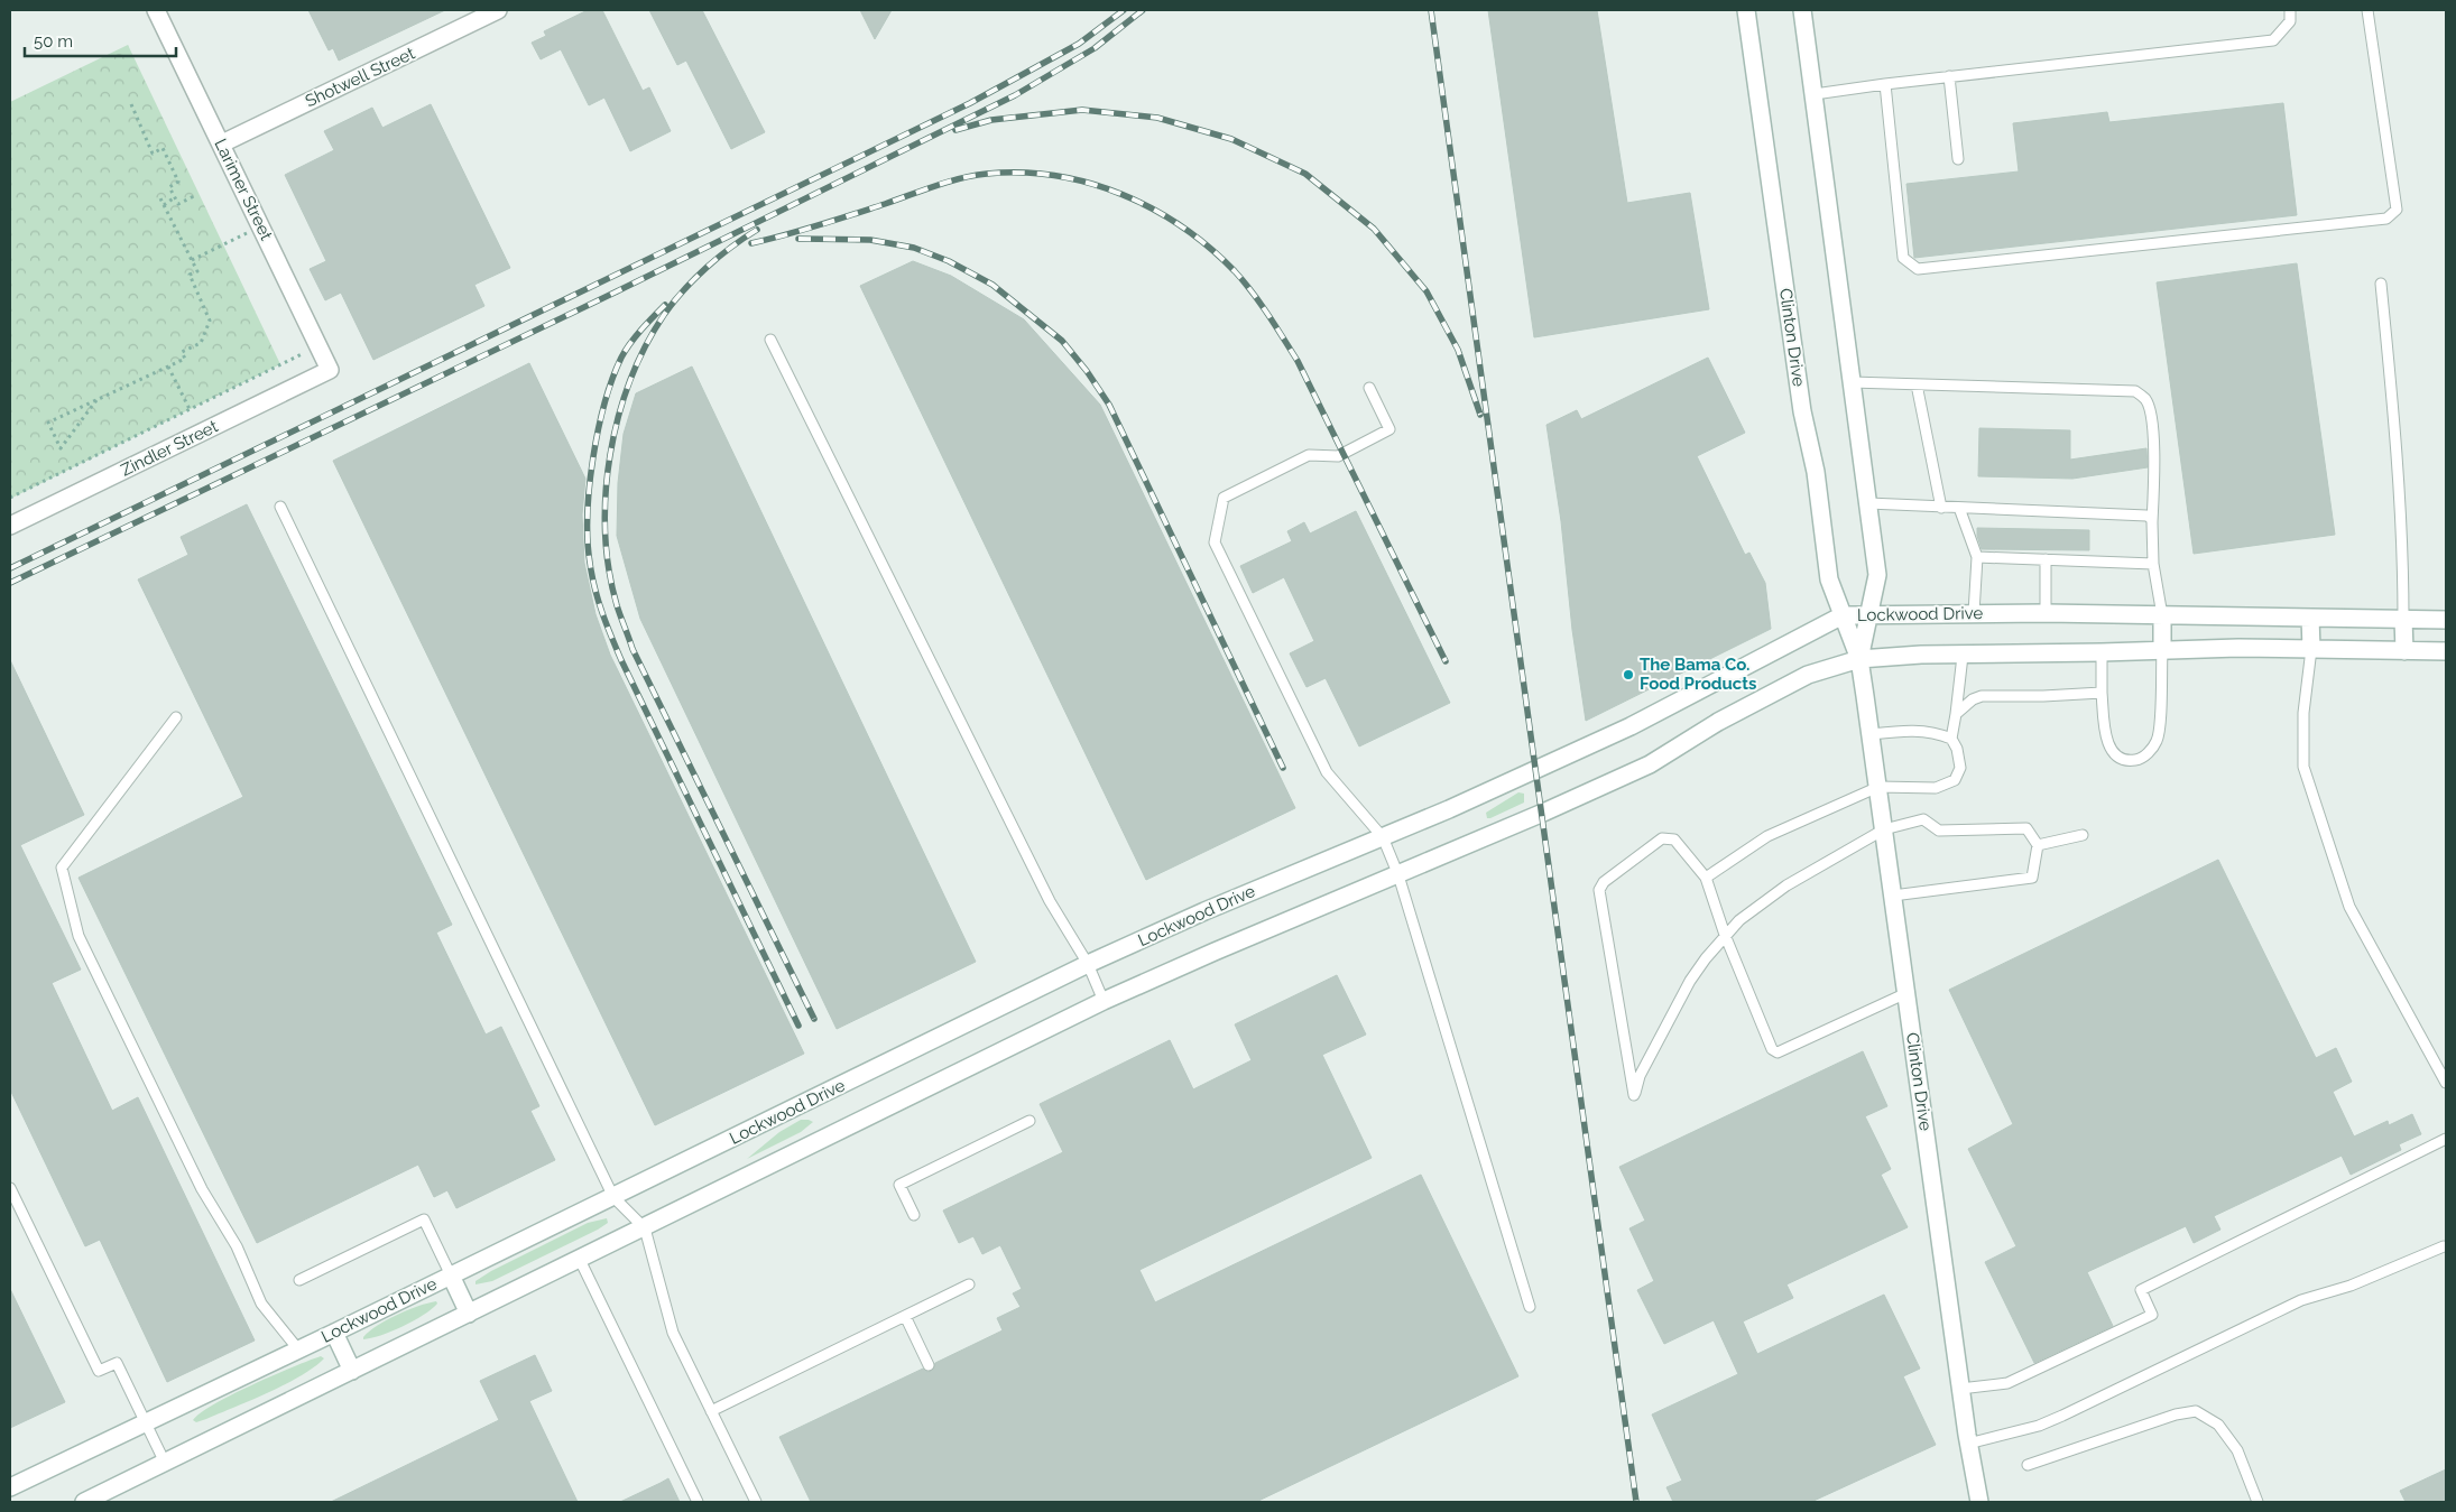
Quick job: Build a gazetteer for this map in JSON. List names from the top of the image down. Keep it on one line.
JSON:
{"streets":{"main road":["Shotwell Street","Larimer Street","Clinton Drive","Zindler Street","Lockwood Drive"]},"crossings":[["Shotwell Street","Larimer Street"],["Larimer Street","Zindler Street"],["Clinton Drive","Lockwood Drive"]],"places":["The Bama Co. Food Products"],"scale_bar":"50 m"}
